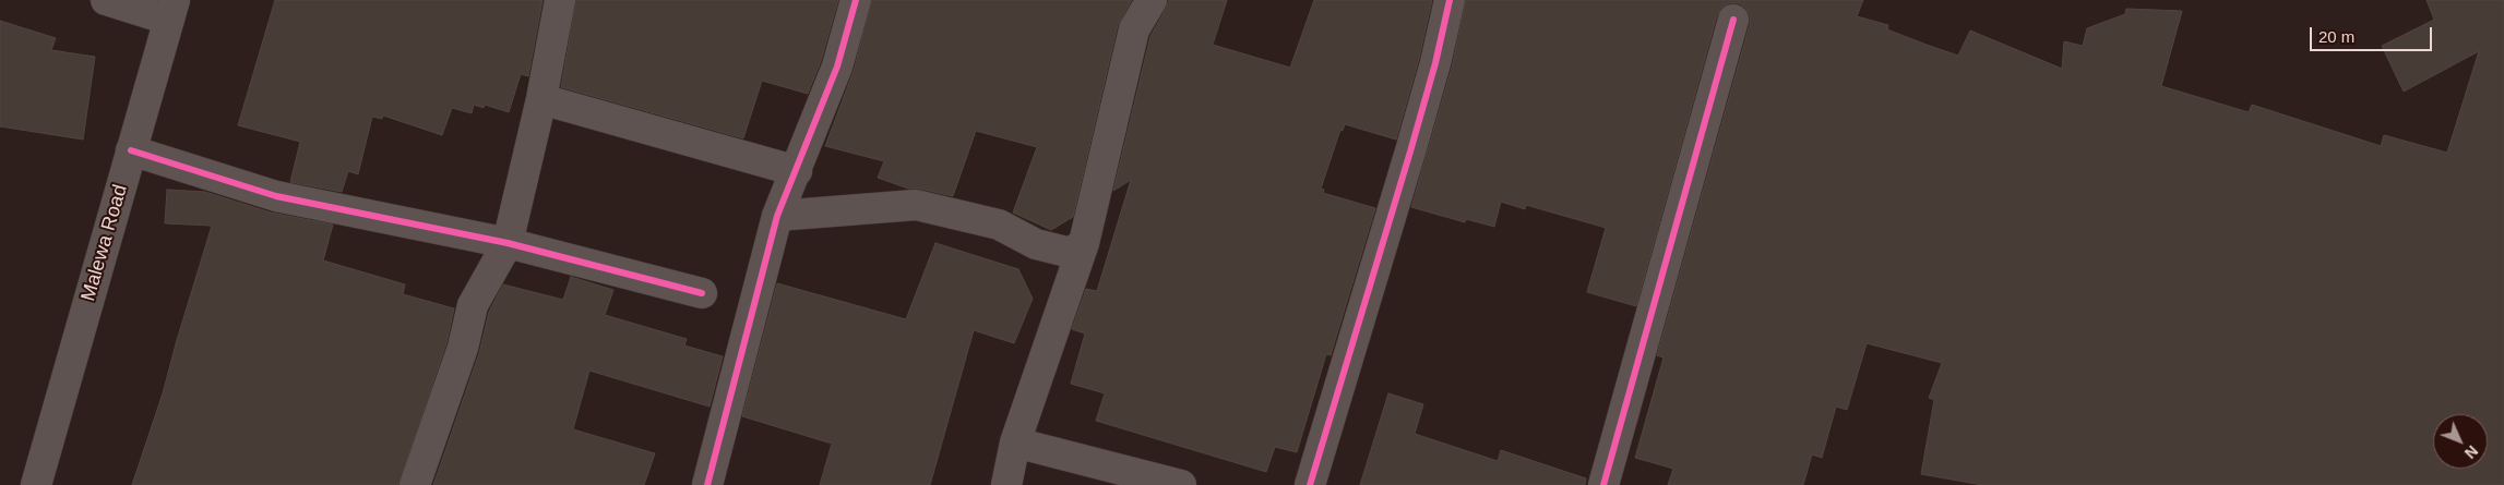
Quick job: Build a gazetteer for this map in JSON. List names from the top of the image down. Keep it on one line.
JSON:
{"streets":{"street":["Malewa Road"]},"scale_bar":"20 m","north":"bottom right"}
